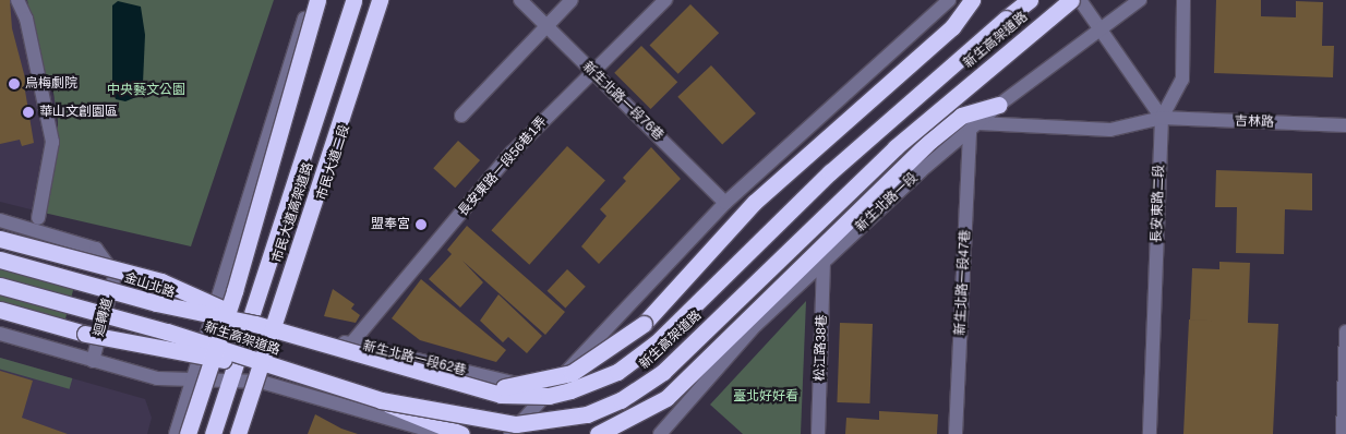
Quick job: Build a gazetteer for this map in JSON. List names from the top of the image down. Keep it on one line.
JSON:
{"streets":{"highway":["新生高架道路","市民大道高架道路"],"street":["新生北路一段76巷","吉林路","市民大道二段","長安東路一段56巷1弄","新生北路一段","長安東路二段","新生北路一段47巷","金山北路","迴轉道","松江路38巷","新生北路一段62巷"]},"crossings":[["新生高架道路","金山北路"],["新生北路一段76巷","長安東路一段56巷1弄"],["吉林路","新生北路一段"],["吉林路","長安東路二段"],["吉林路","新生北路一段47巷"],["市民大道二段","金山北路"],["市民大道二段","新生北路一段62巷"],["長安東路一段56巷1弄","新生北路一段62巷"],["新生北路一段","新生北路一段47巷"],["新生北路一段","松江路38巷"],["金山北路","迴轉道"],["金山北路","新生北路一段62巷"]],"parks":["中央藝文公園","臺北好好看"],"places":["烏梅劇院","華山文創園區","盟奉宮"]}
